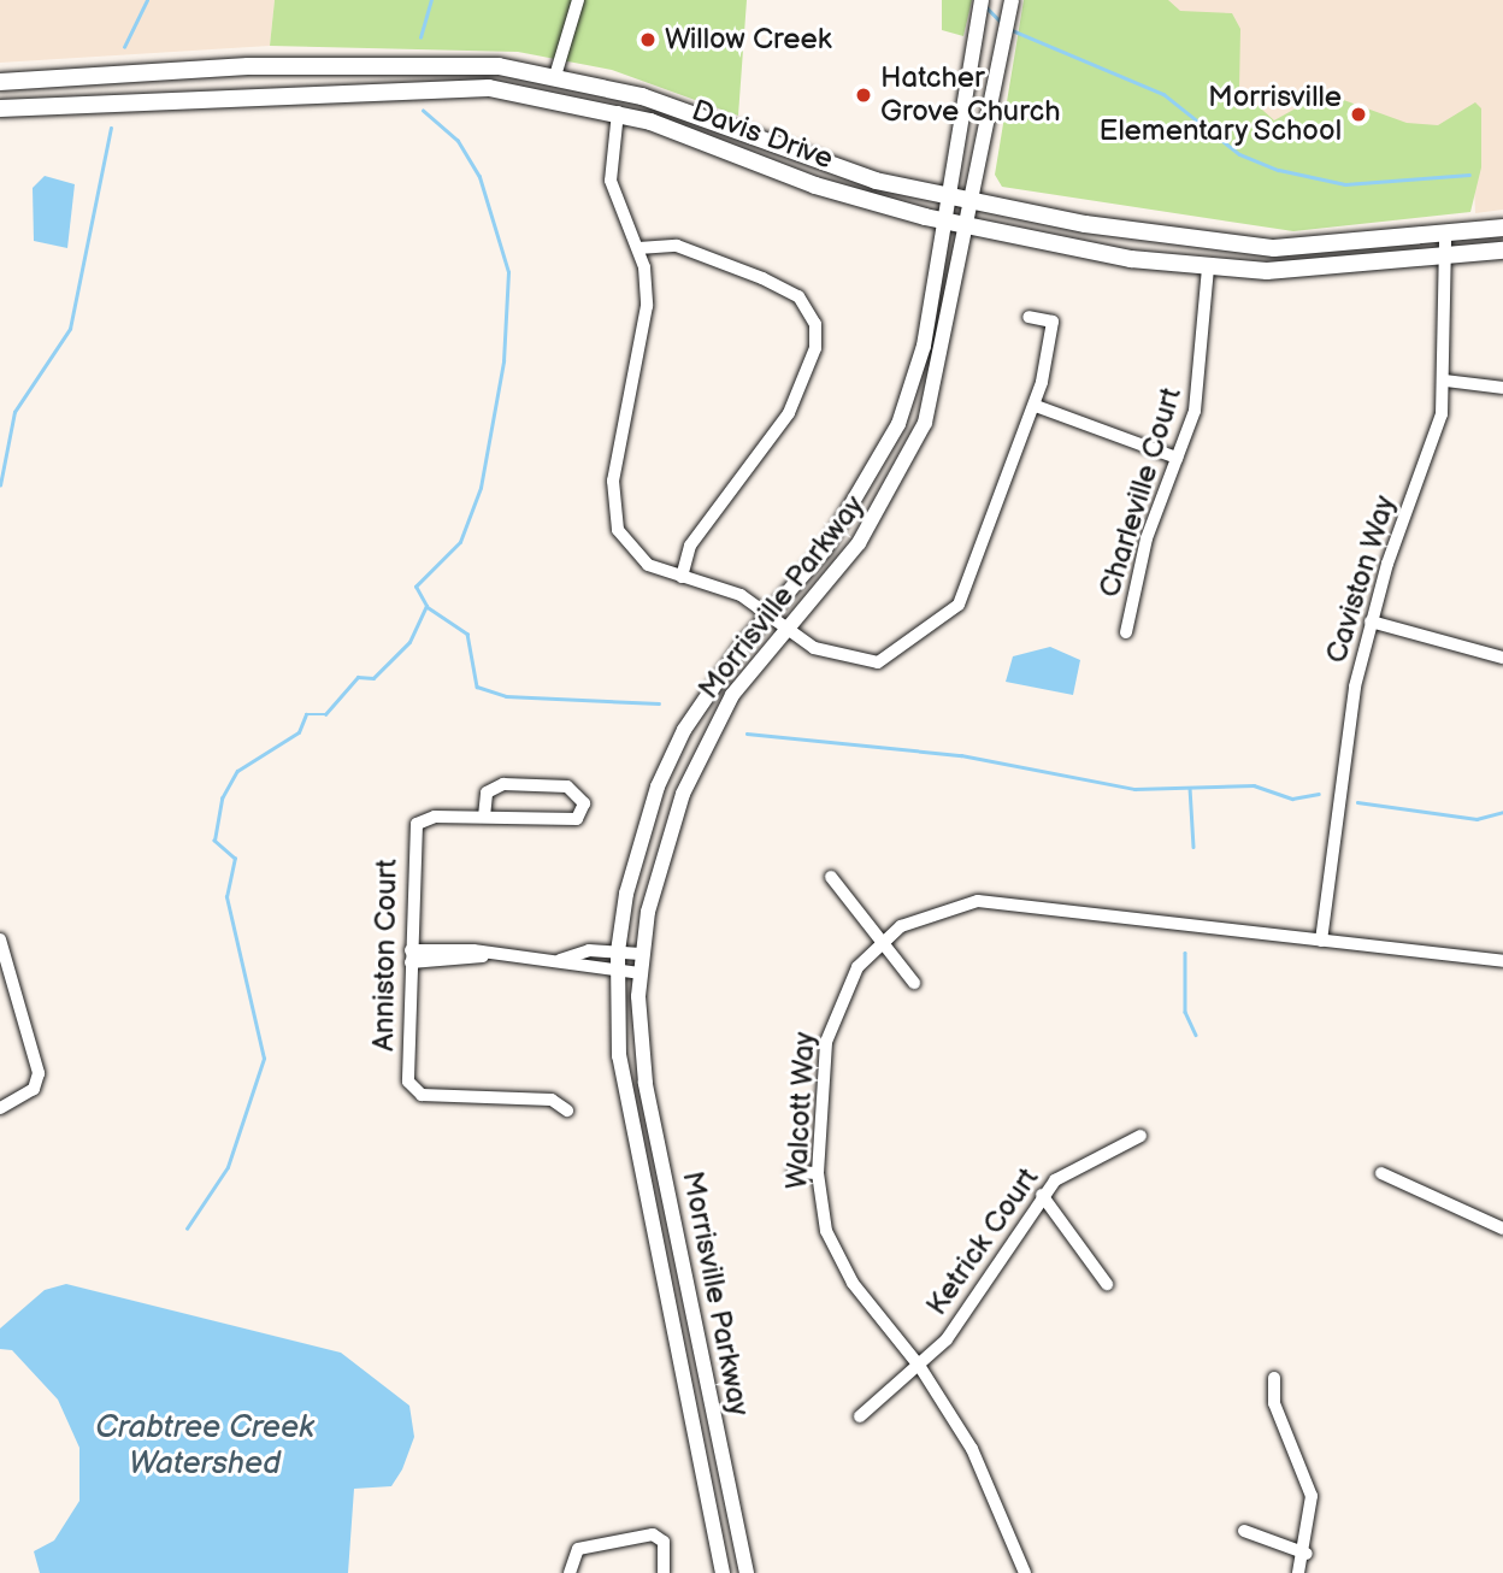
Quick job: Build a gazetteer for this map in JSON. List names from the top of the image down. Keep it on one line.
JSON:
{"streets":{"main road":["Davis Drive","Morrisville Parkway"],"street":["Charleville Court","Caviston Way","Anniston Court","Walcott Way","Ketrick Court"]},"crossings":[["Davis Drive","Charleville Court"],["Davis Drive","Caviston Way"],["Davis Drive","Morrisville Parkway"],["Caviston Way","Walcott Way"],["Walcott Way","Ketrick Court"]],"water":["Crabtree Creek Watershed"],"places":["Willow Creek","Hatcher Grove Church","Morrisville Elementary School"]}
